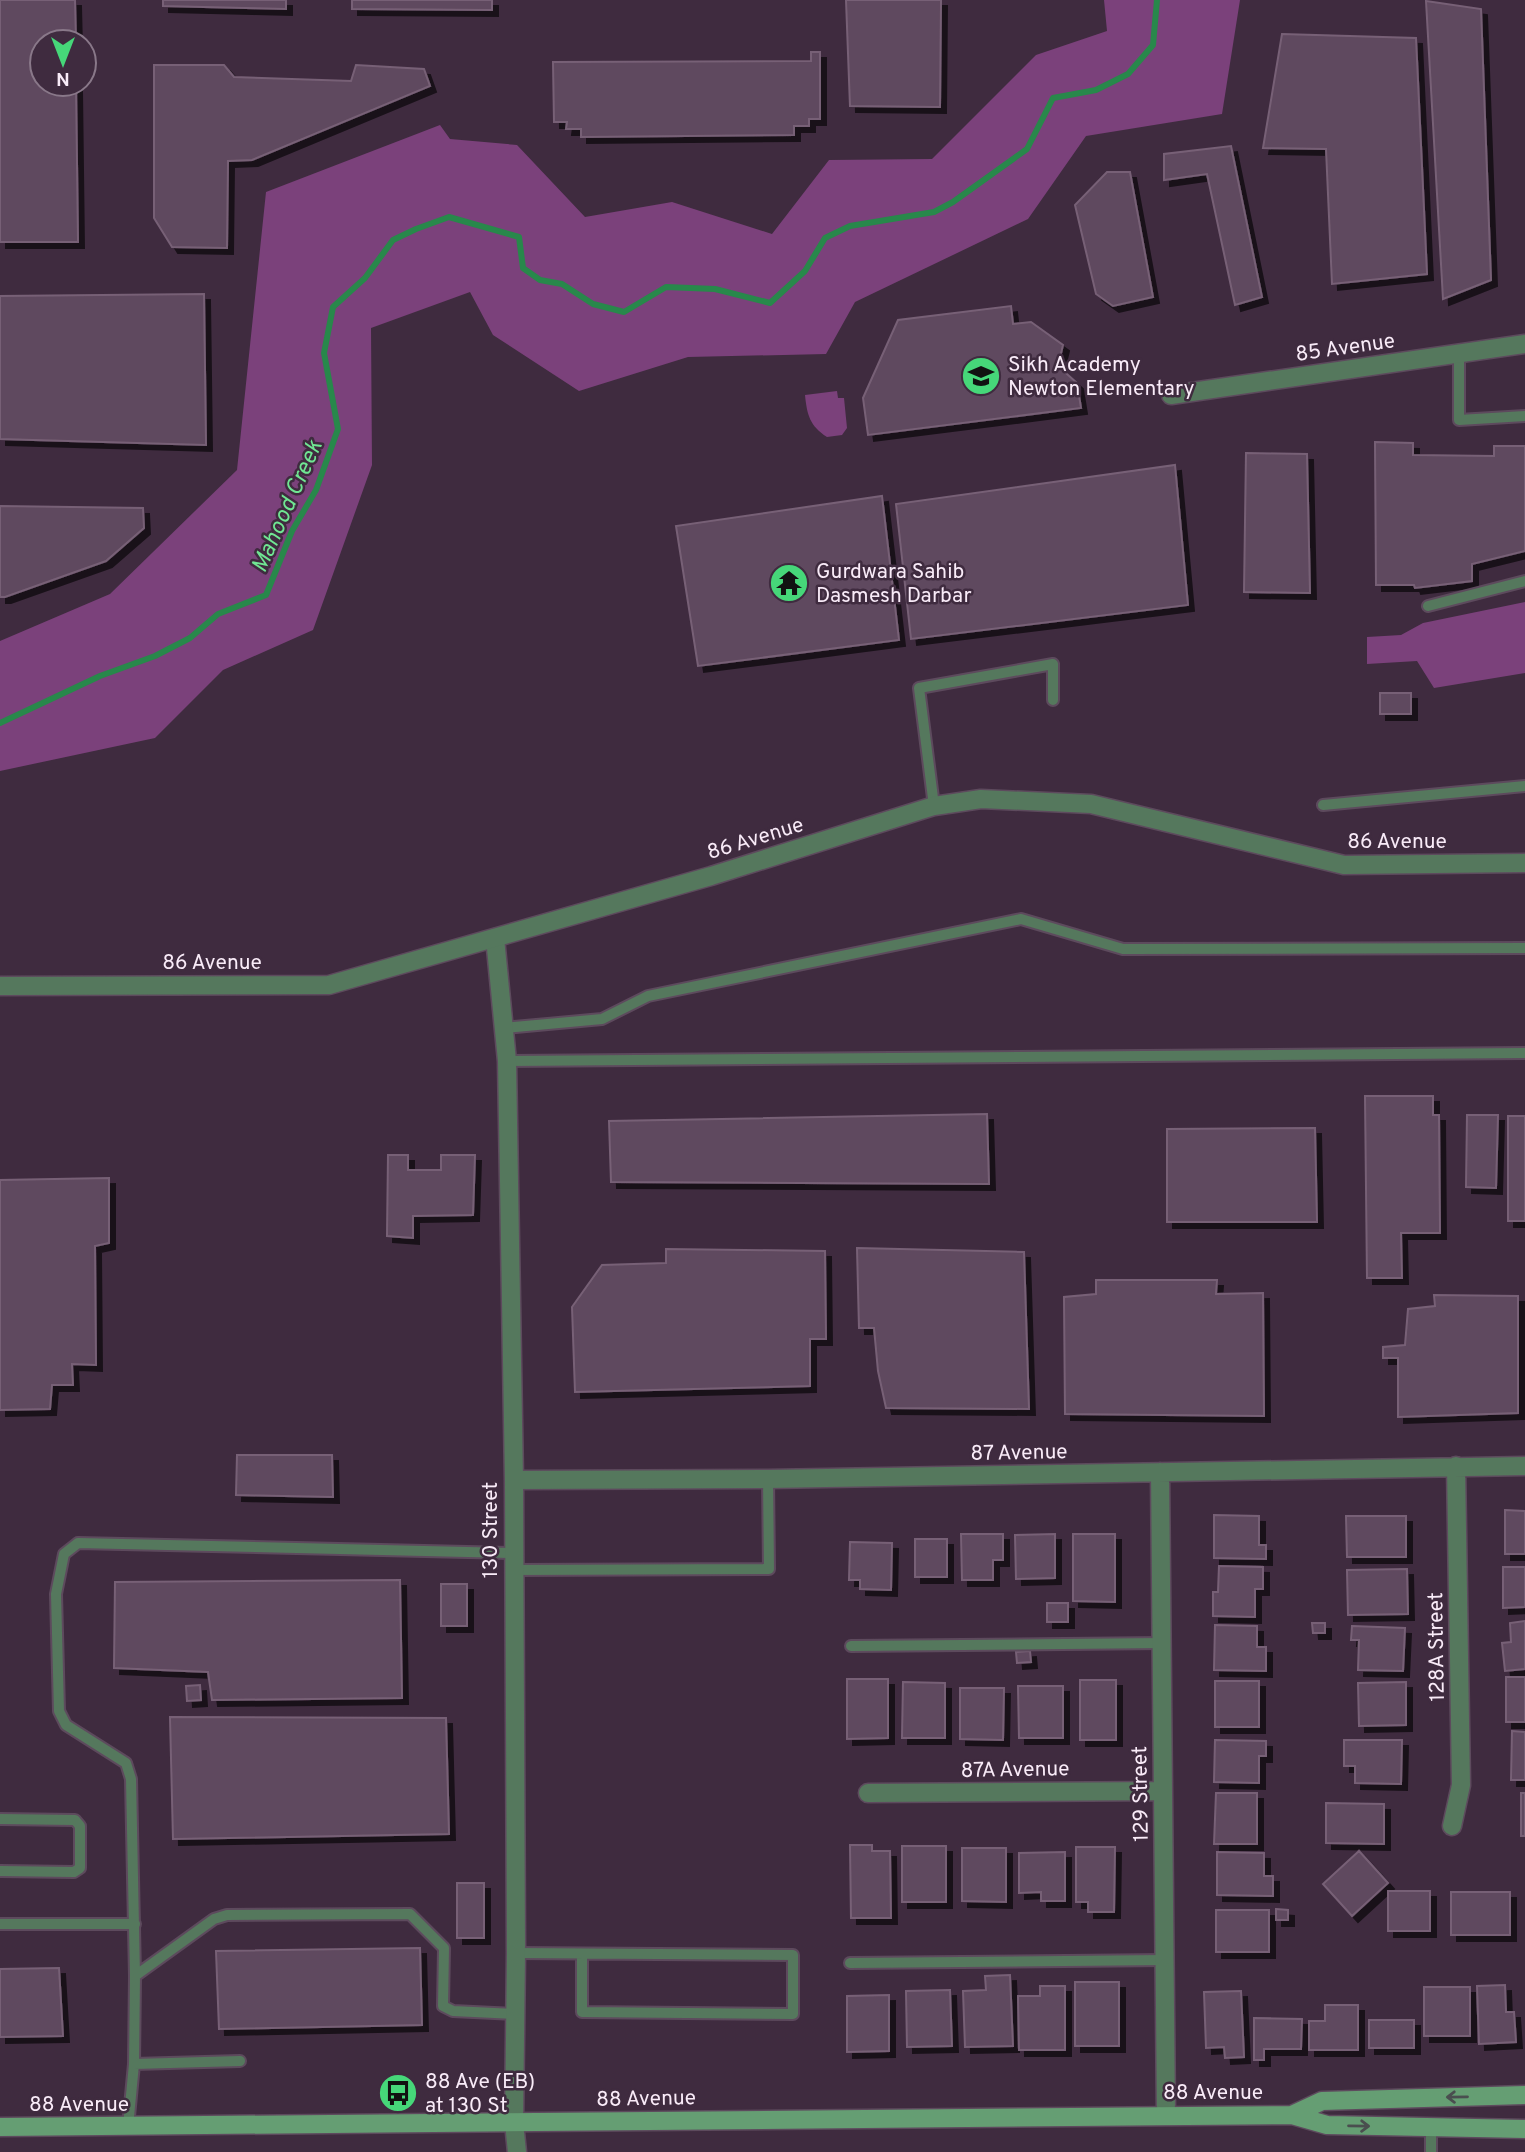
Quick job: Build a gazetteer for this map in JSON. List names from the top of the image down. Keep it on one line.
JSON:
{"streets":{"main road":["88 Avenue"],"street":["85 Avenue","86 Avenue","87 Avenue","130 Street","128A Street","87A Avenue","129 Street"]},"crossings":[["86 Avenue","130 Street"],["87 Avenue","130 Street"],["87 Avenue","128A Street"],["87 Avenue","129 Street"],["130 Street","88 Avenue"],["87A Avenue","129 Street"],["129 Street","88 Avenue"]],"water":["Mahood Creek"],"places":{"school or university":["Sikh Academy Newton Elementary"],"temple":["Gurdwara Sahib Dasmesh Darbar"],"bus stop":["88 Ave (EB) at 130 St"]},"north":"bottom"}
